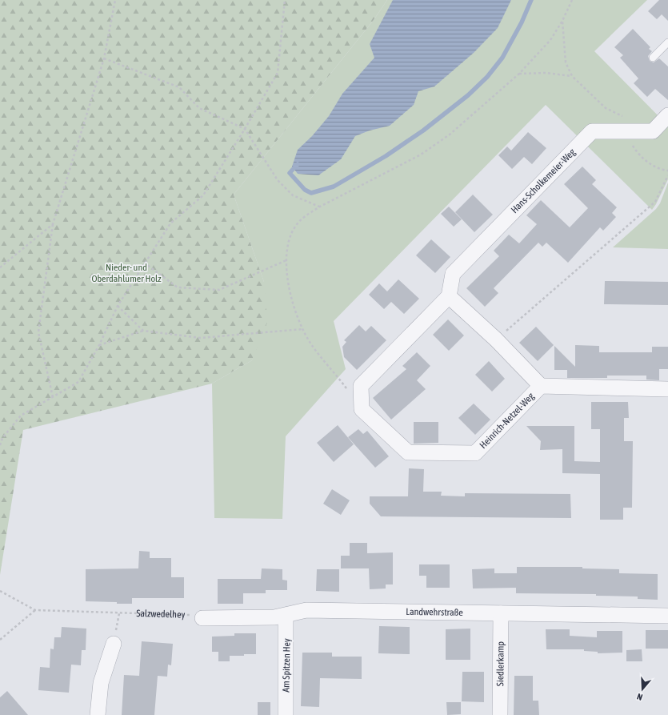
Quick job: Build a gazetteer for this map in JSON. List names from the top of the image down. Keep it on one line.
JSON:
{"streets":{"street":["Hans-Scholkemeier-Weg","Heinrich-Netzel-Weg","Landwehrstraße","Siedlerkamp","Am Spitzen Hey"],"path":["Salzwedelhey"]},"crossings":[["Hans-Scholkemeier-Weg","Heinrich-Netzel-Weg"],["Landwehrstraße","Salzwedelhey"],["Landwehrstraße","Siedlerkamp"],["Landwehrstraße","Am Spitzen Hey"]],"parks":["Nieder- und Oberdahlumer Holz"],"north":"bottom"}
